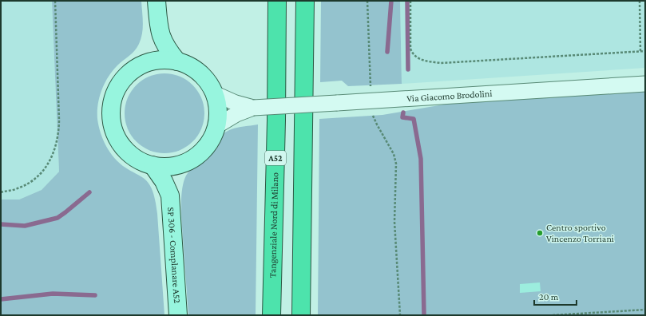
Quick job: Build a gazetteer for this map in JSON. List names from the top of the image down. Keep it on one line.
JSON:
{"streets":{"highway":["A52","Tangenziale Nord di Milano"],"main road":["SP 306 - Complanare A52"],"street":["Via Giacomo Brodolini"]},"places":["Centro sportivo Vincenzo Torriani"],"scale_bar":"20 m"}
